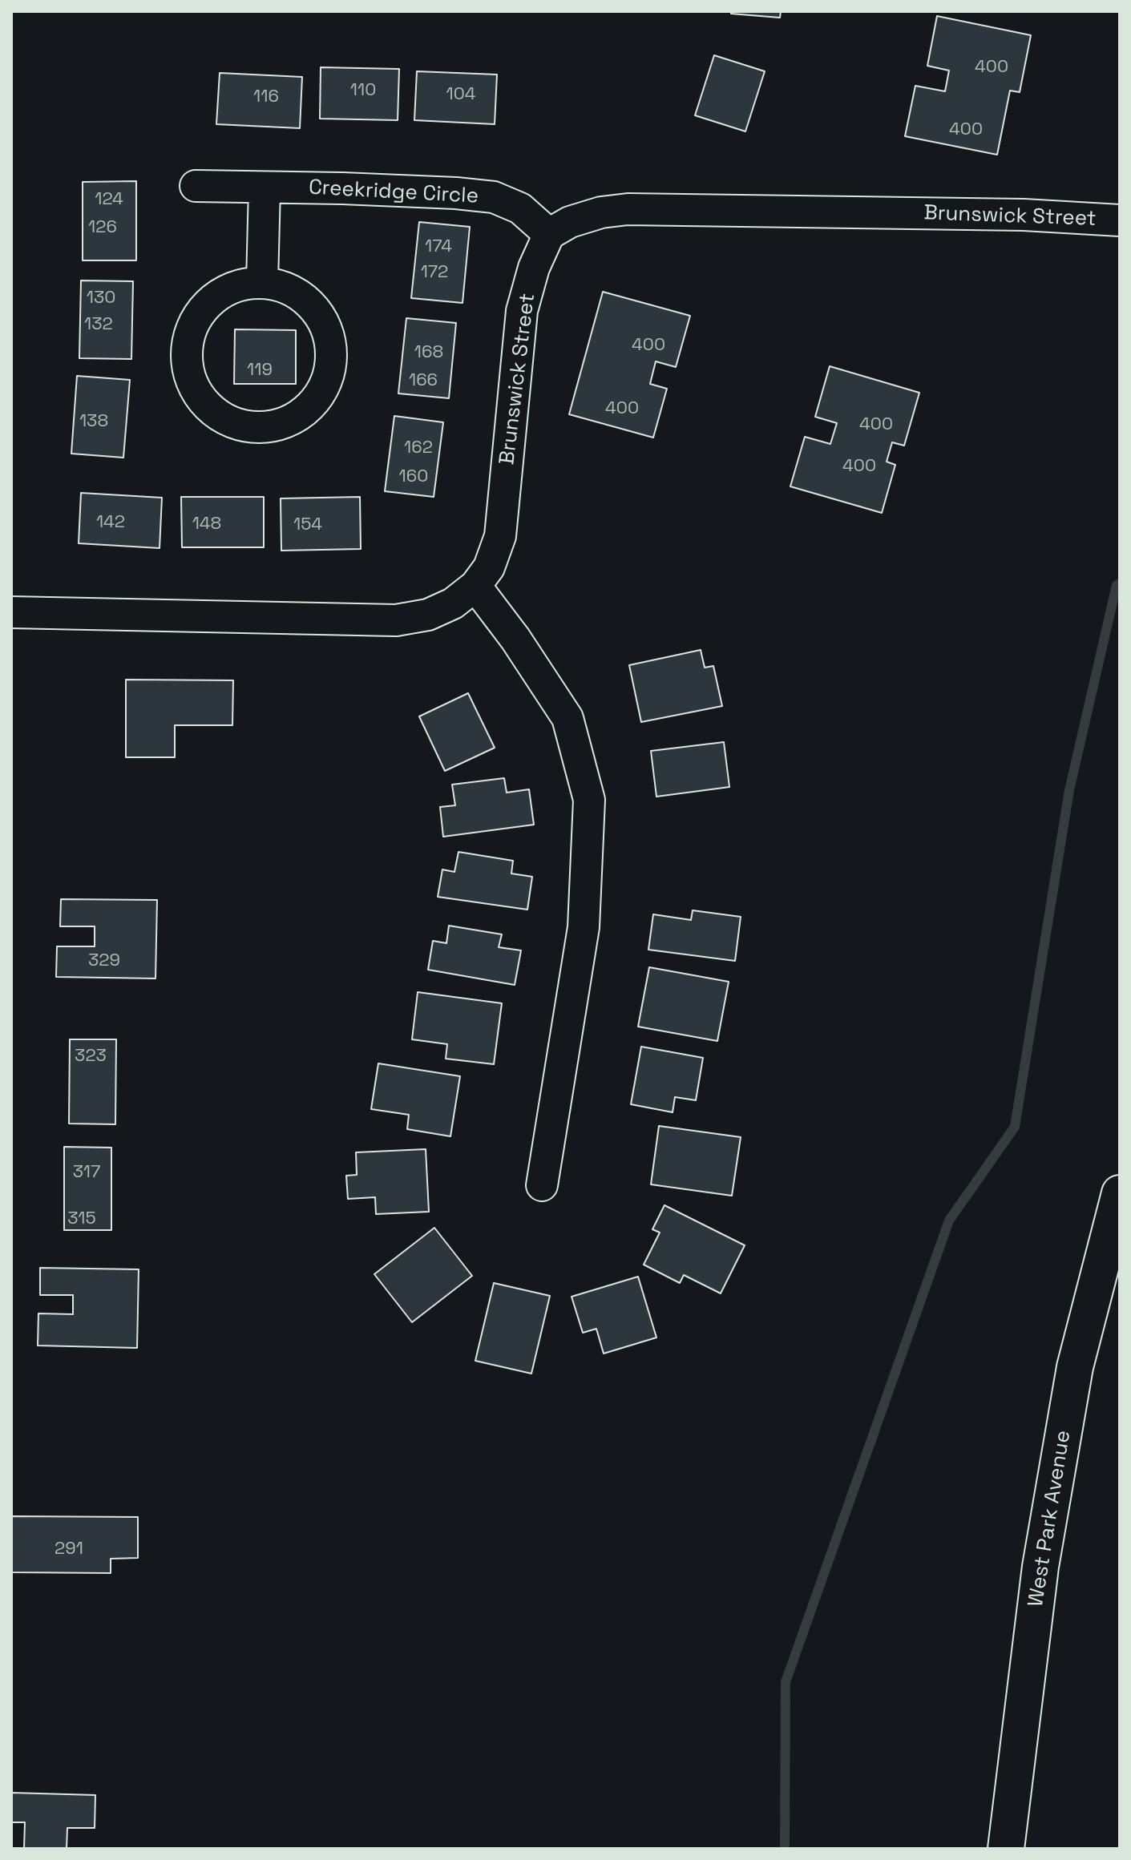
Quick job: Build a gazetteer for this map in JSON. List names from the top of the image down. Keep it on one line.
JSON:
{"streets":{"main road":["West Park Avenue"],"street":["Creekridge Circle","Brunswick Street"]},"crossings":[["Creekridge Circle","Brunswick Street"]],"house_numbers":["400","110","104","116","400","124","126","174","172","130","132","400","168","119","166","400","138","400","162","400","160","142","148","154","329","323","317","315","291"]}
